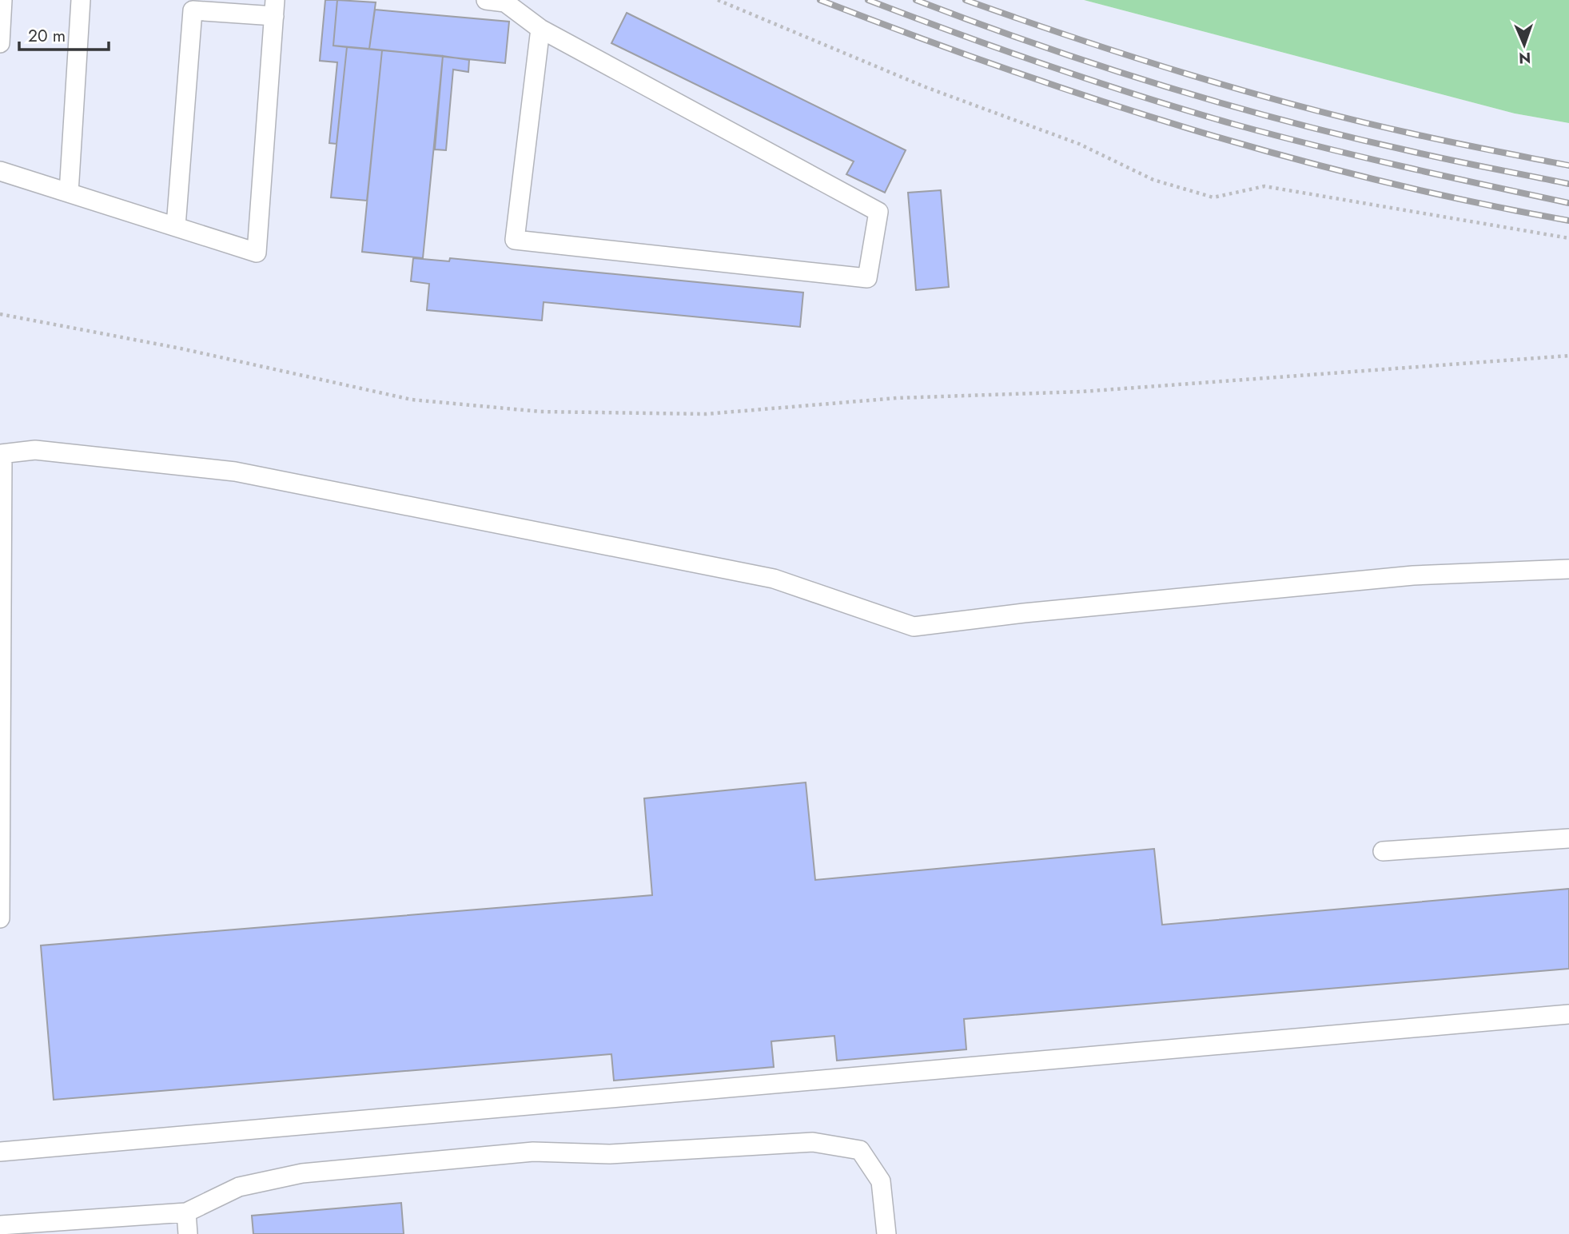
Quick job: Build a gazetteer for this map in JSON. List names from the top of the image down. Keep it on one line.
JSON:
{"scale_bar":"20 m","north":"bottom"}
